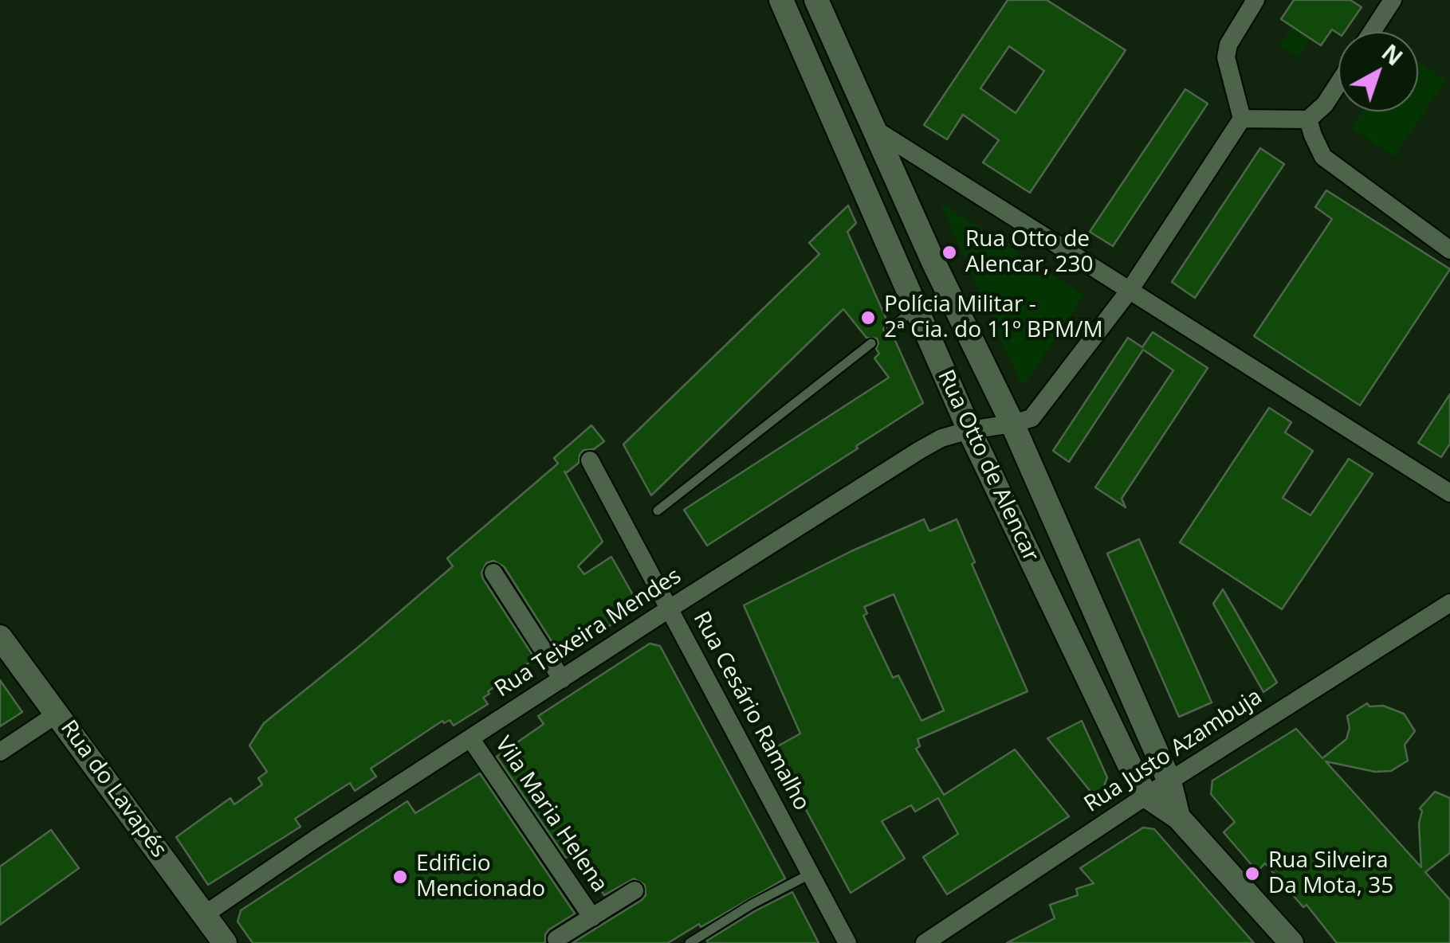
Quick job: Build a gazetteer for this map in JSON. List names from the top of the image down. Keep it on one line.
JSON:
{"streets":{"main road":["Rua Otto de Alencar","Rua do Lavapés"],"street":["Rua Teixeira Mendes","Rua Cesário Ramalho","Rua Justo Azambuja","Vila Maria Helena"]},"crossings":[["Rua Otto de Alencar","Rua Teixeira Mendes"],["Rua Otto de Alencar","Rua Justo Azambuja"],["Rua Teixeira Mendes","Rua Cesário Ramalho"],["Rua Teixeira Mendes","Rua do Lavapés"],["Rua Teixeira Mendes","Vila Maria Helena"]],"places":["Rua Otto de Alencar, 230","Polícia Militar - 2ª Cia. do 11º BPM/M","Rua Silveira Da Mota, 35","Edificio Mencionado"],"north":"top right"}
